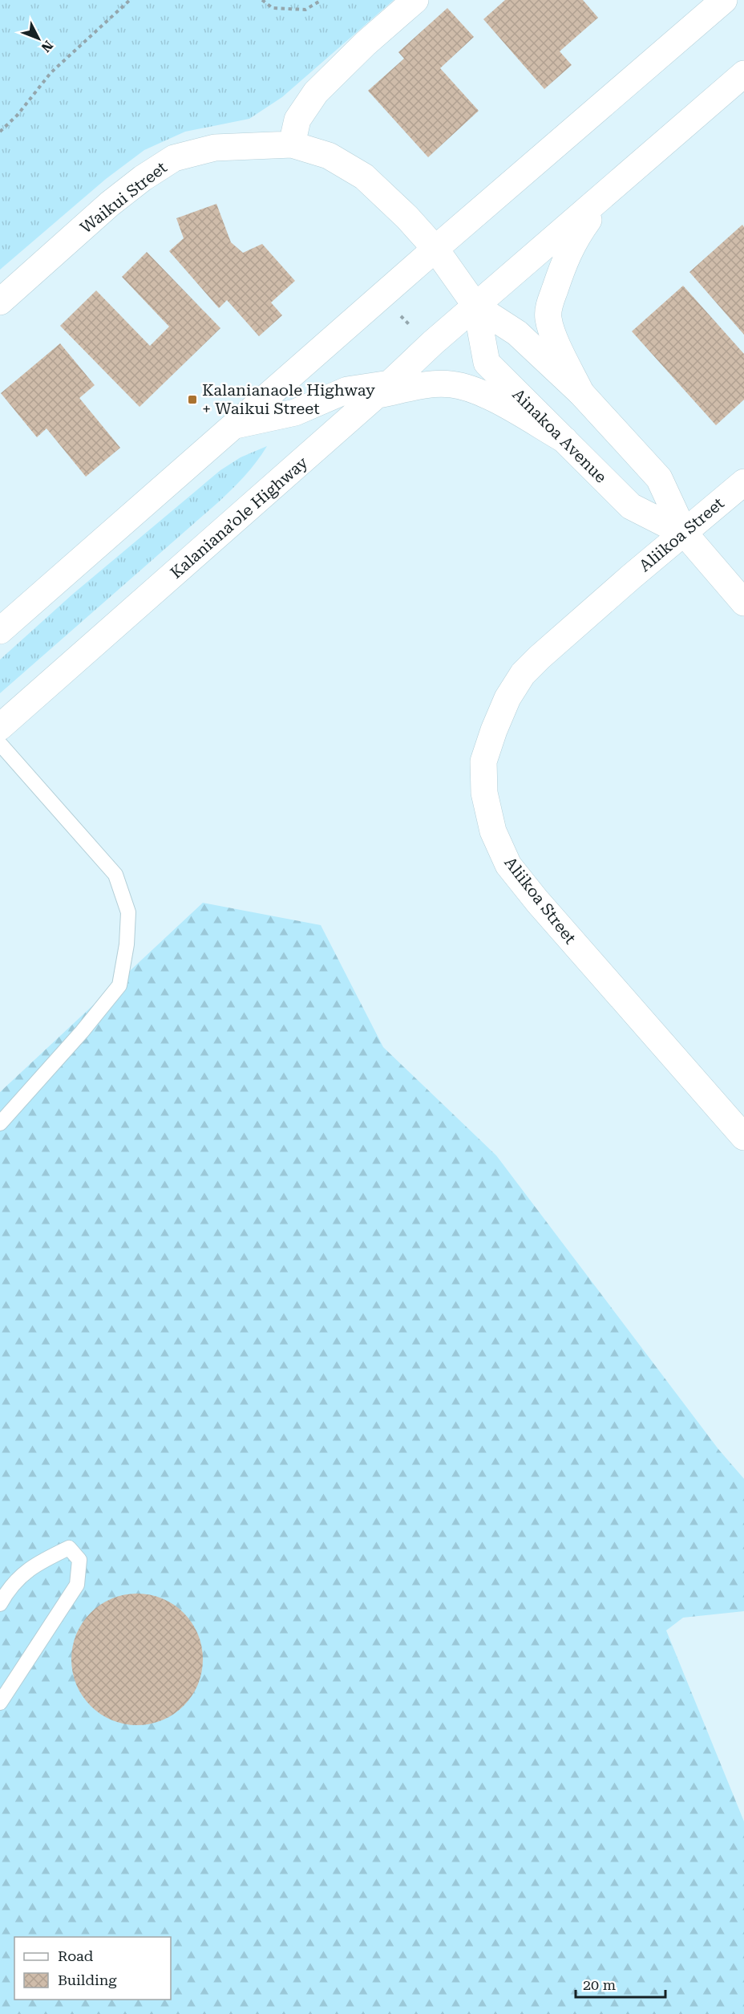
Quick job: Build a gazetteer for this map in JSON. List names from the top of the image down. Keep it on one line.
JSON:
{"streets":{"main road":["Waikui Street","Ainakoa Avenue","Kalaniana’ole Highway","Aliikoa Street"]},"crossings":[["Waikui Street","Ainakoa Avenue"],["Ainakoa Avenue","Kalaniana’ole Highway"],["Ainakoa Avenue","Aliikoa Street"]],"places":{"transit":["Kalanianaole Highway + Waikui Street"]},"legend":["Road","Building"],"scale_bar":"20 m","north":"bottom right"}
